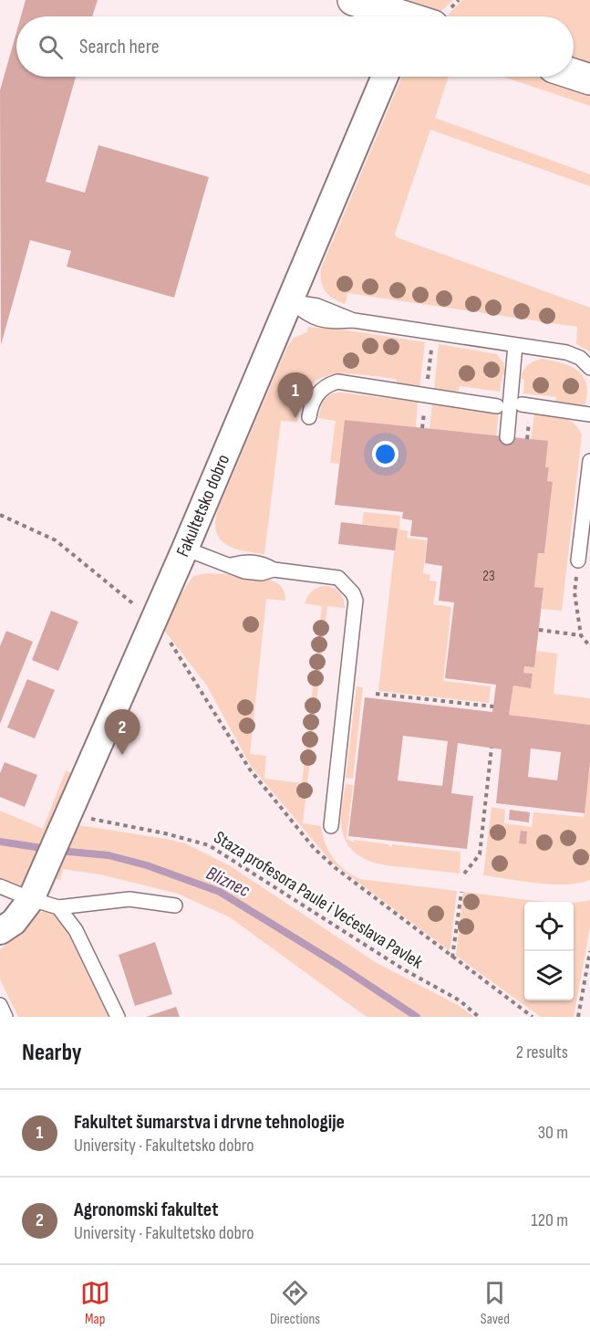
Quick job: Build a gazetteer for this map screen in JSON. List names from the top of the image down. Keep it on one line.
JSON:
{"streets":{"street":["Fakultetsko dobro"],"path":["Staza profesora Paule i Većeslava Pavlek"]},"crossings":[["Fakultetsko dobro","Staza profesora Paule i Većeslava Pavlek"]],"water":["Bliznec"],"house_numbers":["23"],"page":{"search":"Search here","pins":["1","2"],"heading":["Nearby","2 results"],"list":[{"mark":"1","name":"Fakultet šumarstva i drvne tehnologije","note":"University · Fakultetsko dobro","value":"30 m"},{"mark":"2","name":"Agronomski fakultet","note":"University · Fakultetsko dobro","value":"120 m"}],"nav":["Map","Directions","Saved"]}}
